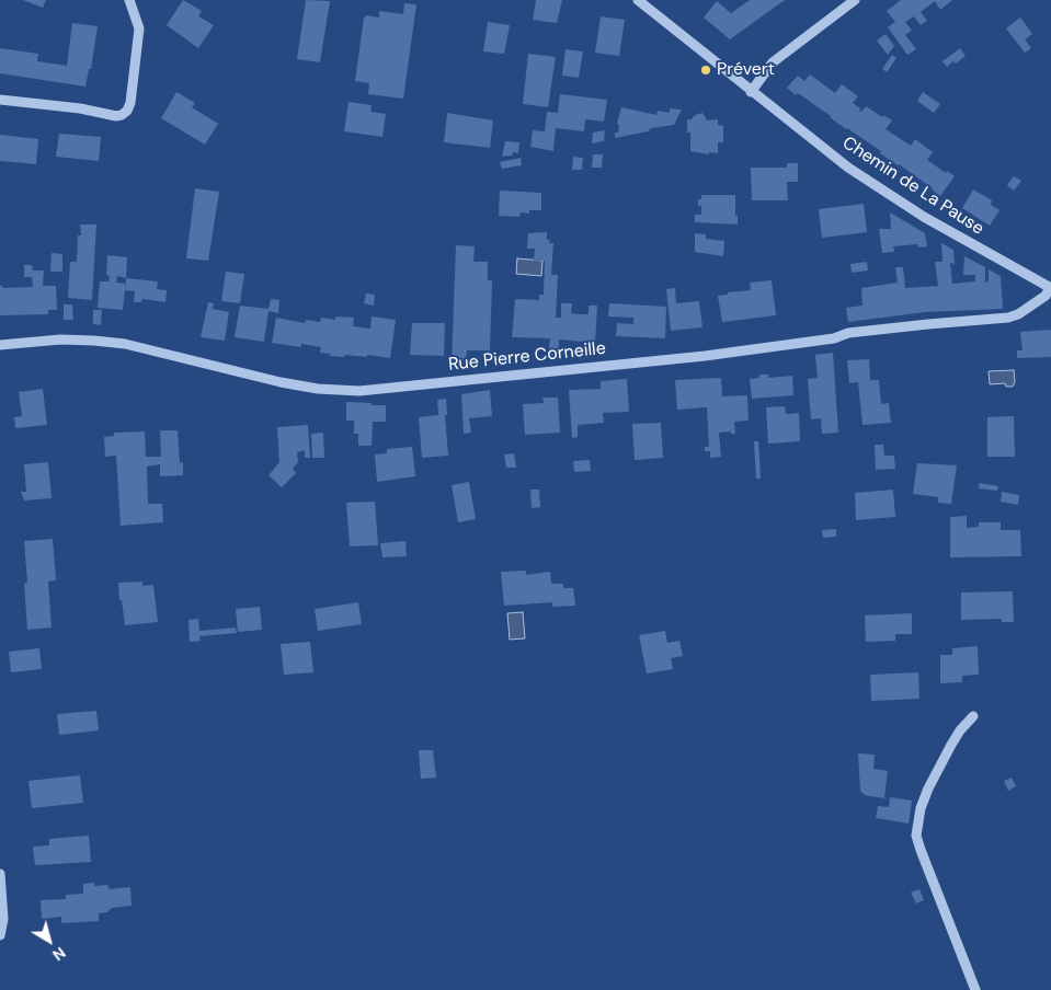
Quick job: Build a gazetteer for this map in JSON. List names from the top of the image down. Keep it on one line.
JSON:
{"streets":{"street":["Chemin de La Pause","Rue Pierre Corneille"]},"crossings":[["Chemin de La Pause","Rue Pierre Corneille"]],"places":["Prévert"],"north":"bottom right"}
